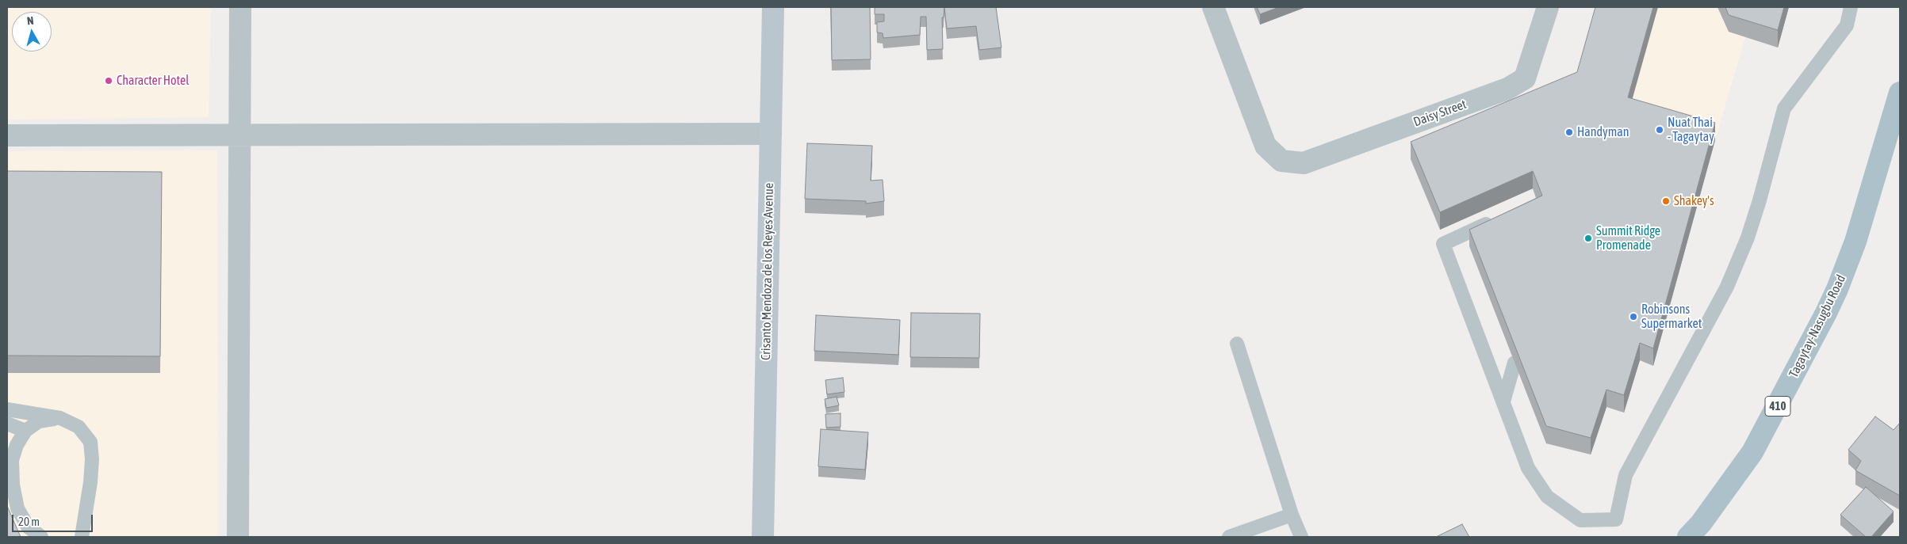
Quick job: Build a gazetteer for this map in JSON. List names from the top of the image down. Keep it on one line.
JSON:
{"streets":{"main road":["Crisanto Mendoza de los Reyes Avenue","Tagaytay-Nasugbu Road","410"],"street":["Daisy Street"]},"places":["Character Hotel","Nuat Thai - Tagaytay","Handyman","Shakey's","Summit Ridge Promenade","Robinsons Supermarket"],"scale_bar":"20 m","north":"top"}
